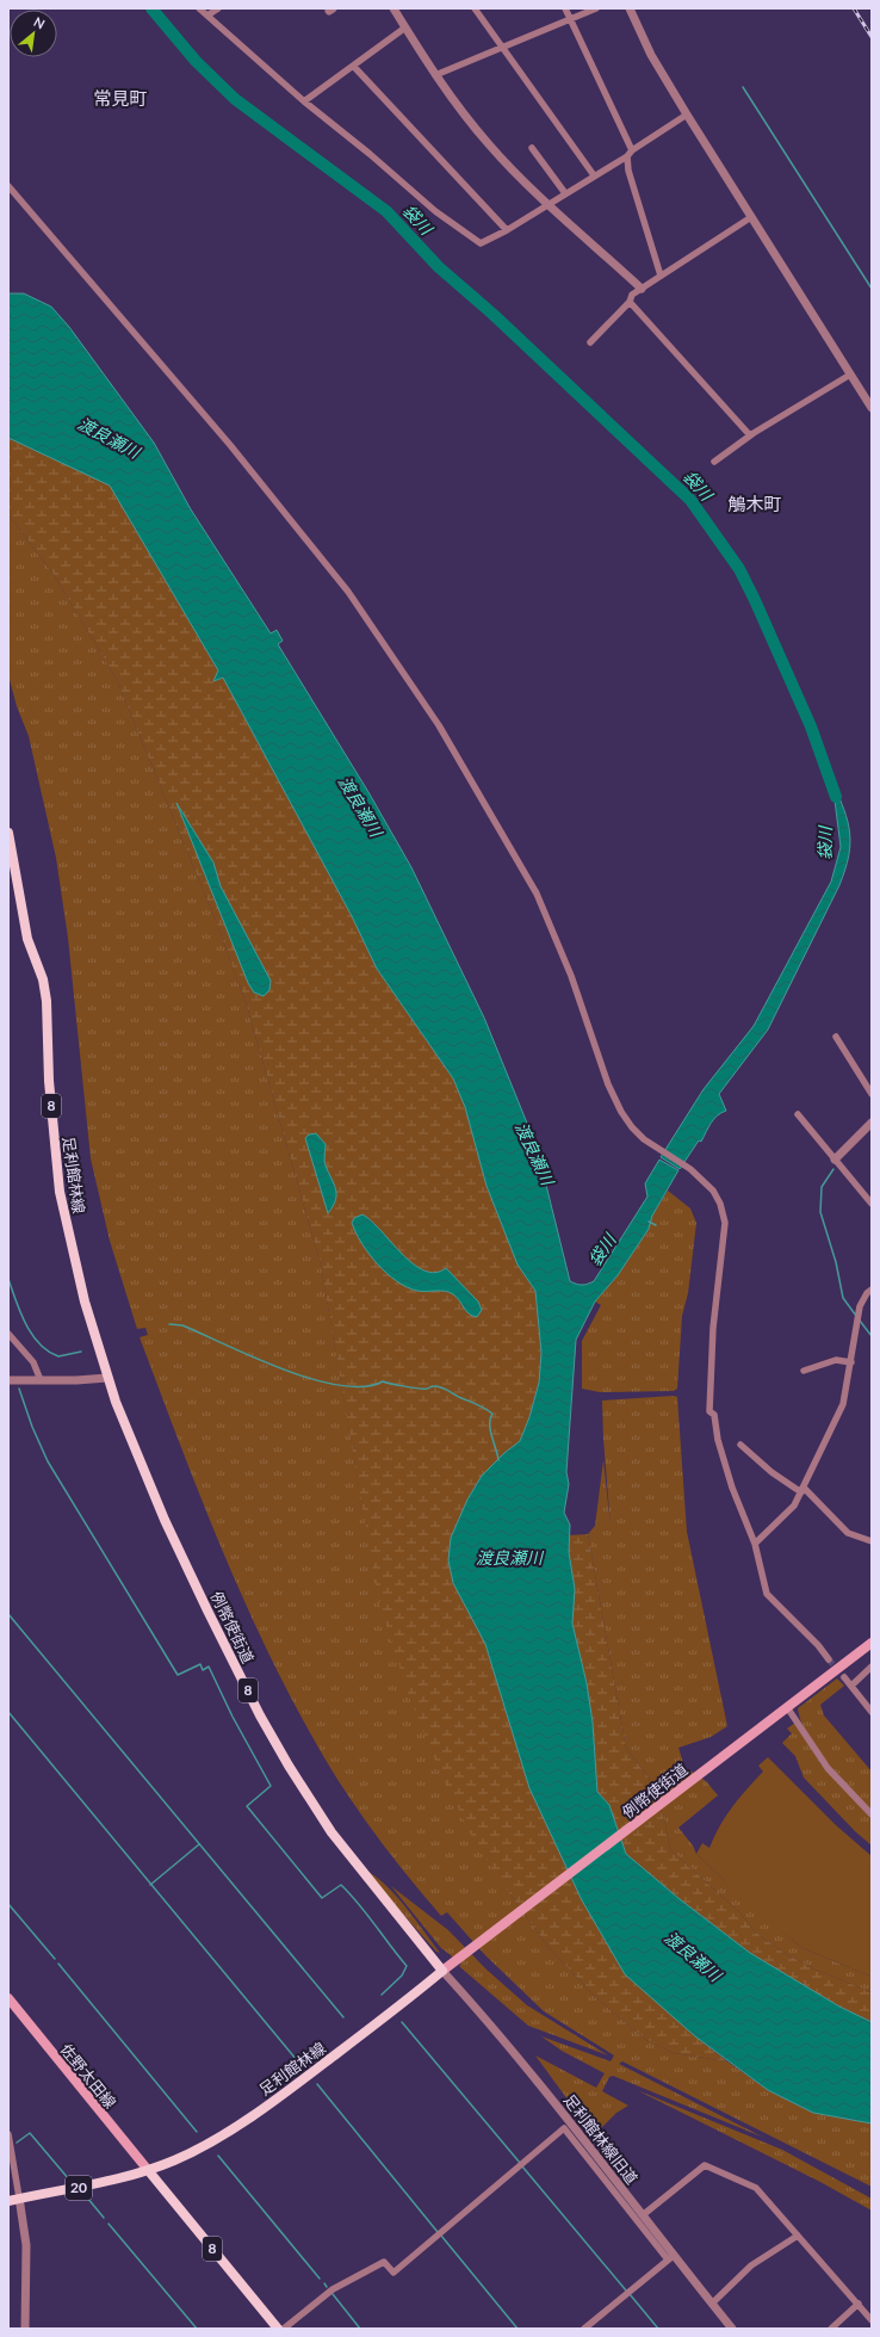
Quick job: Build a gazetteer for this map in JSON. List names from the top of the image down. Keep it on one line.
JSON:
{"streets":{"main road":["8","足利館林線","例幣使街道","佐野太田線","20"],"street":["足利館林線旧道"]},"crossings":[["8","足利館林線"],["8","佐野太田線"],["8","20"],["足利館林線","例幣使街道"],["足利館林線","佐野太田線"],["足利館林線","足利館林線旧道"],["足利館林線","20"],["例幣使街道","足利館林線旧道"],["佐野太田線","20"]],"districts":["常見町","鵤木町"],"water":["袋川","渡良瀬川"],"north":"top right"}
